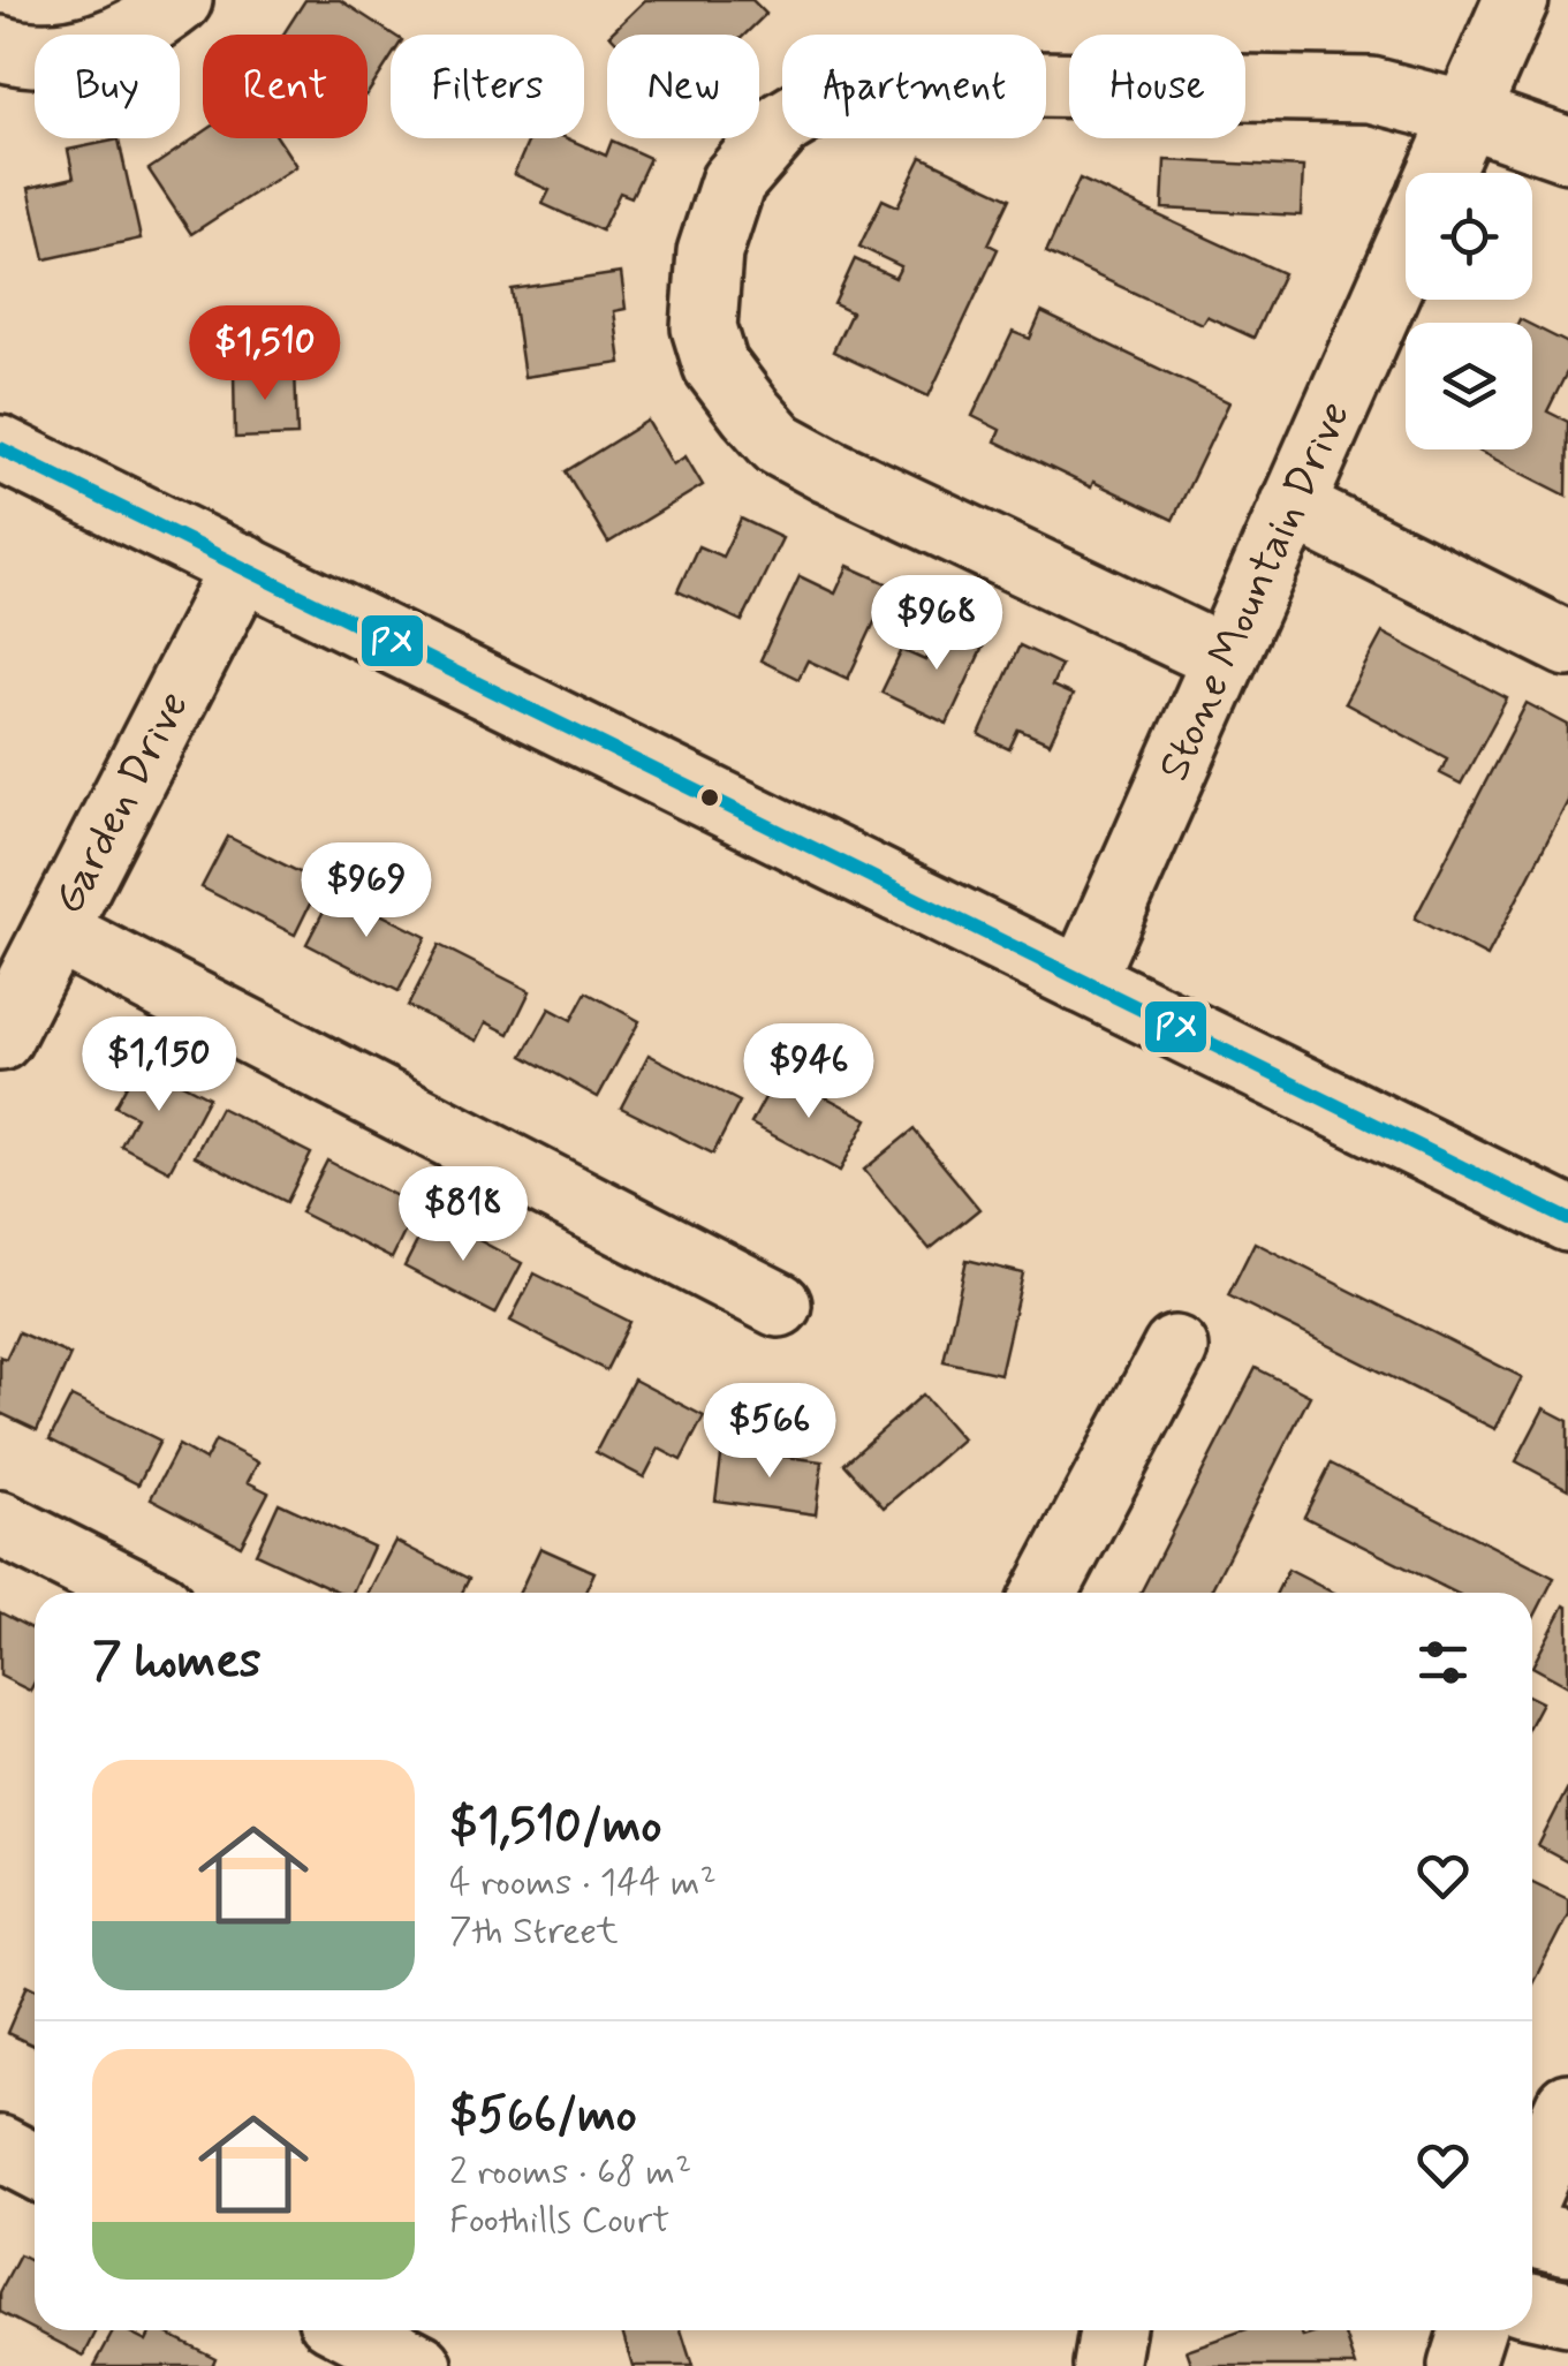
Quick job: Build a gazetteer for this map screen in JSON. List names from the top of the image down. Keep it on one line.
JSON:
{"streets":{"street":["Stone Mountain Drive","Garden Drive"]},"lines":["transit line PX"],"page":{"chip":["Buy","Rent","Filters","New","Apartment","House"],"price":["$1,510","$968","$969","$1,150","$946","$818","$566"],"heading":"7 homes","list":[{"name":"$1,510/mo","note":"4 rooms · 144 m² · 7th Street"},{"name":"$566/mo","note":"2 rooms · 68 m² · Foothills Court"}]}}
